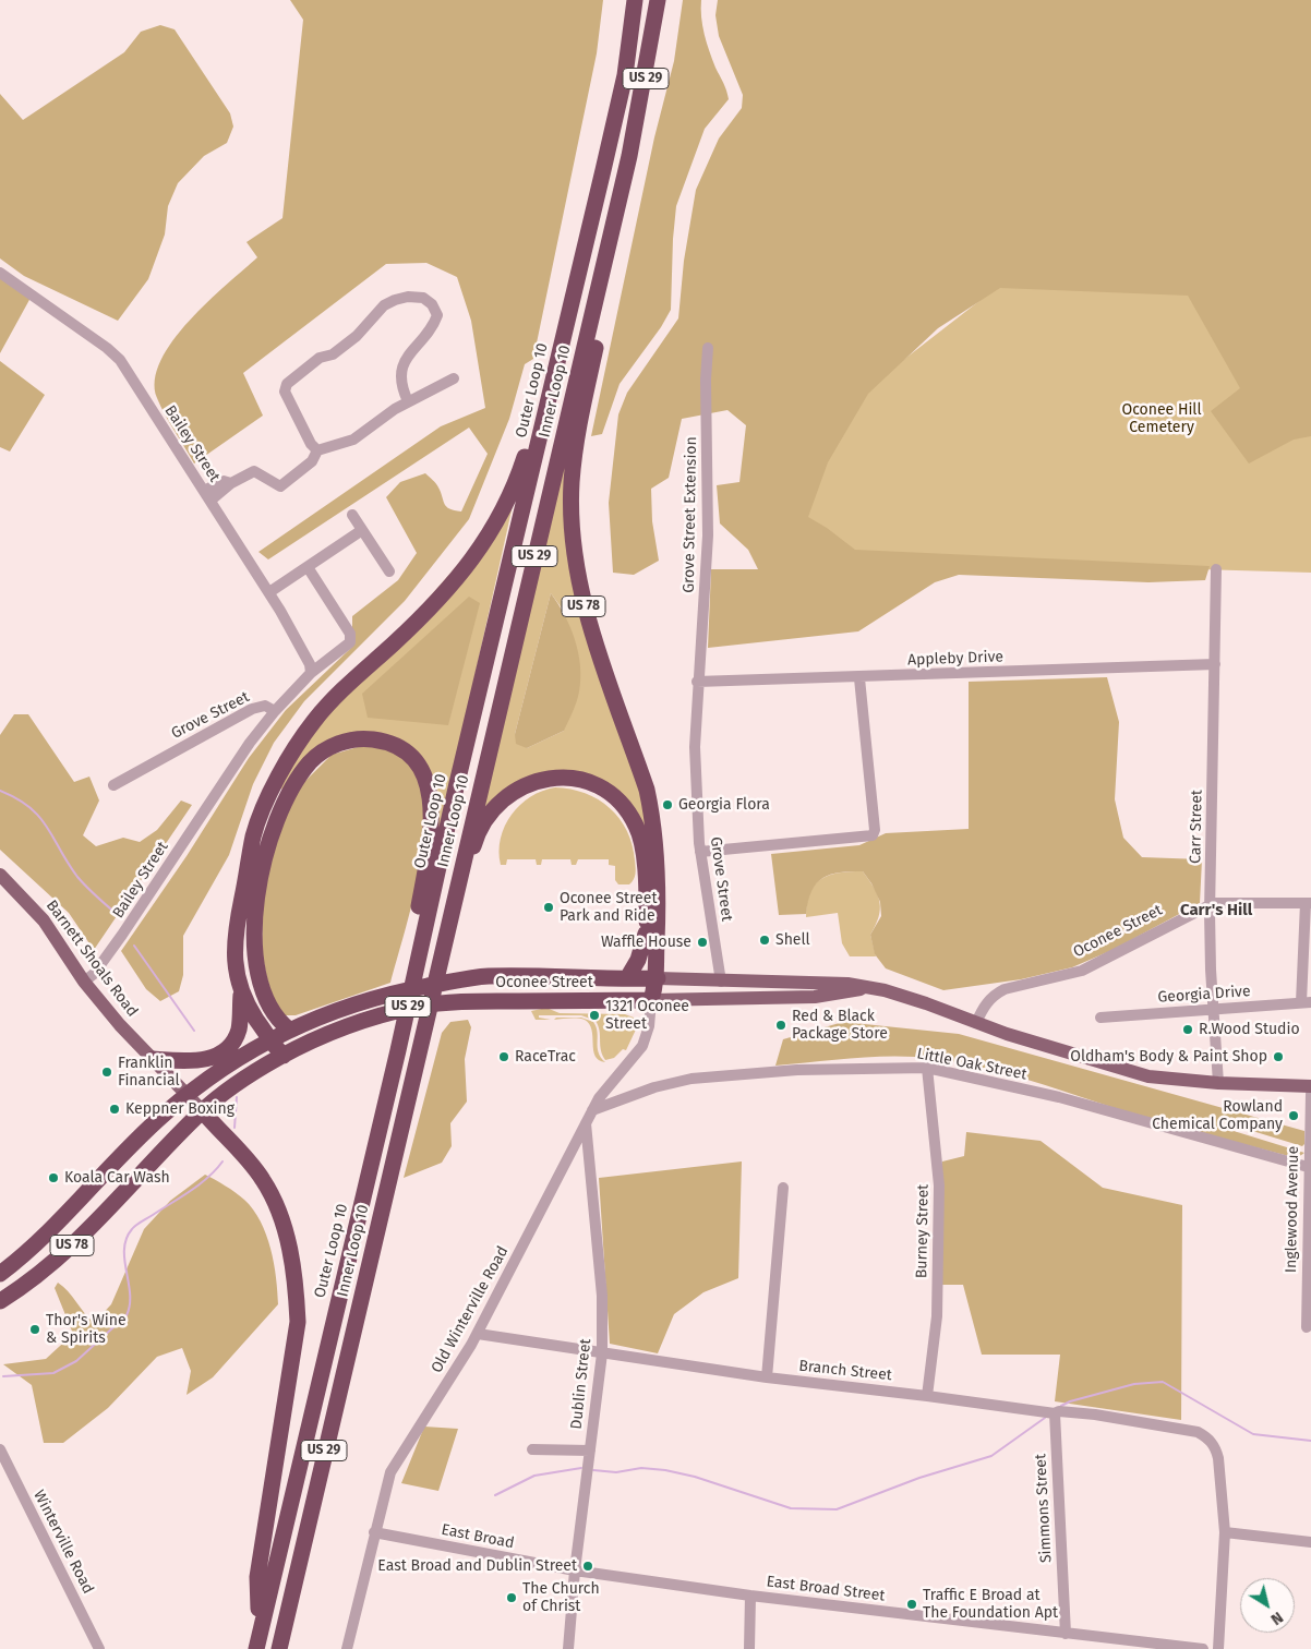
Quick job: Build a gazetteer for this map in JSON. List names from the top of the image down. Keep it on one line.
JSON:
{"streets":{"highway":["US 29","Outer Loop 10","Inner Loop 10","US 78","Oconee Street"],"main road":["Barnett Shoals Road"],"street":["Bailey Street","Grove Street Extension","Appleby Drive","Grove Street","Carr Street","Georgia Drive","Little Oak Street","Inglewood Avenue","Burney Street","Old Winterville Road","Branch Street","Dublin Street","Simmons Street","East Broad","Winterville Road","East Broad Street"]},"crossings":[["Inner Loop 10","US 78"],["Bailey Street","Grove Street"],["Bailey Street","Barnett Shoals Road"],["Grove Street Extension","Appleby Drive"],["Grove Street Extension","Grove Street"],["US 78","Oconee Street"],["US 78","Barnett Shoals Road"],["US 78","Old Winterville Road"],["Appleby Drive","Grove Street"],["Appleby Drive","Carr Street"],["Grove Street","Oconee Street"],["Carr Street","Oconee Street"],["Carr Street","Georgia Drive"],["Oconee Street","Barnett Shoals Road"],["Oconee Street","Old Winterville Road"],["Little Oak Street","Inglewood Avenue"],["Little Oak Street","Burney Street"],["Little Oak Street","Old Winterville Road"],["Burney Street","Branch Street"],["Old Winterville Road","Branch Street"],["Old Winterville Road","Dublin Street"],["Old Winterville Road","East Broad"],["Branch Street","Dublin Street"],["Branch Street","Simmons Street"],["Dublin Street","East Broad"],["Dublin Street","East Broad Street"],["Simmons Street","East Broad Street"],["East Broad","East Broad Street"]],"districts":["Carr's Hill"],"parks":["Oconee Hill Cemetery"],"places":["Georgia Flora","Oconee Street Park and Ride","Shell","Waffle House","1321 Oconee Street","Red & Black Package Store","R.Wood Studio","RaceTrac","Oldham's Body & Paint Shop","Franklin Financial","Keppner Boxing","Rowland Chemical Company","Koala Car Wash","Thor's Wine & Spirits","East Broad and Dublin Street","The Church of Christ","Traffic E Broad at The Foundation Apt"],"north":"bottom right"}
